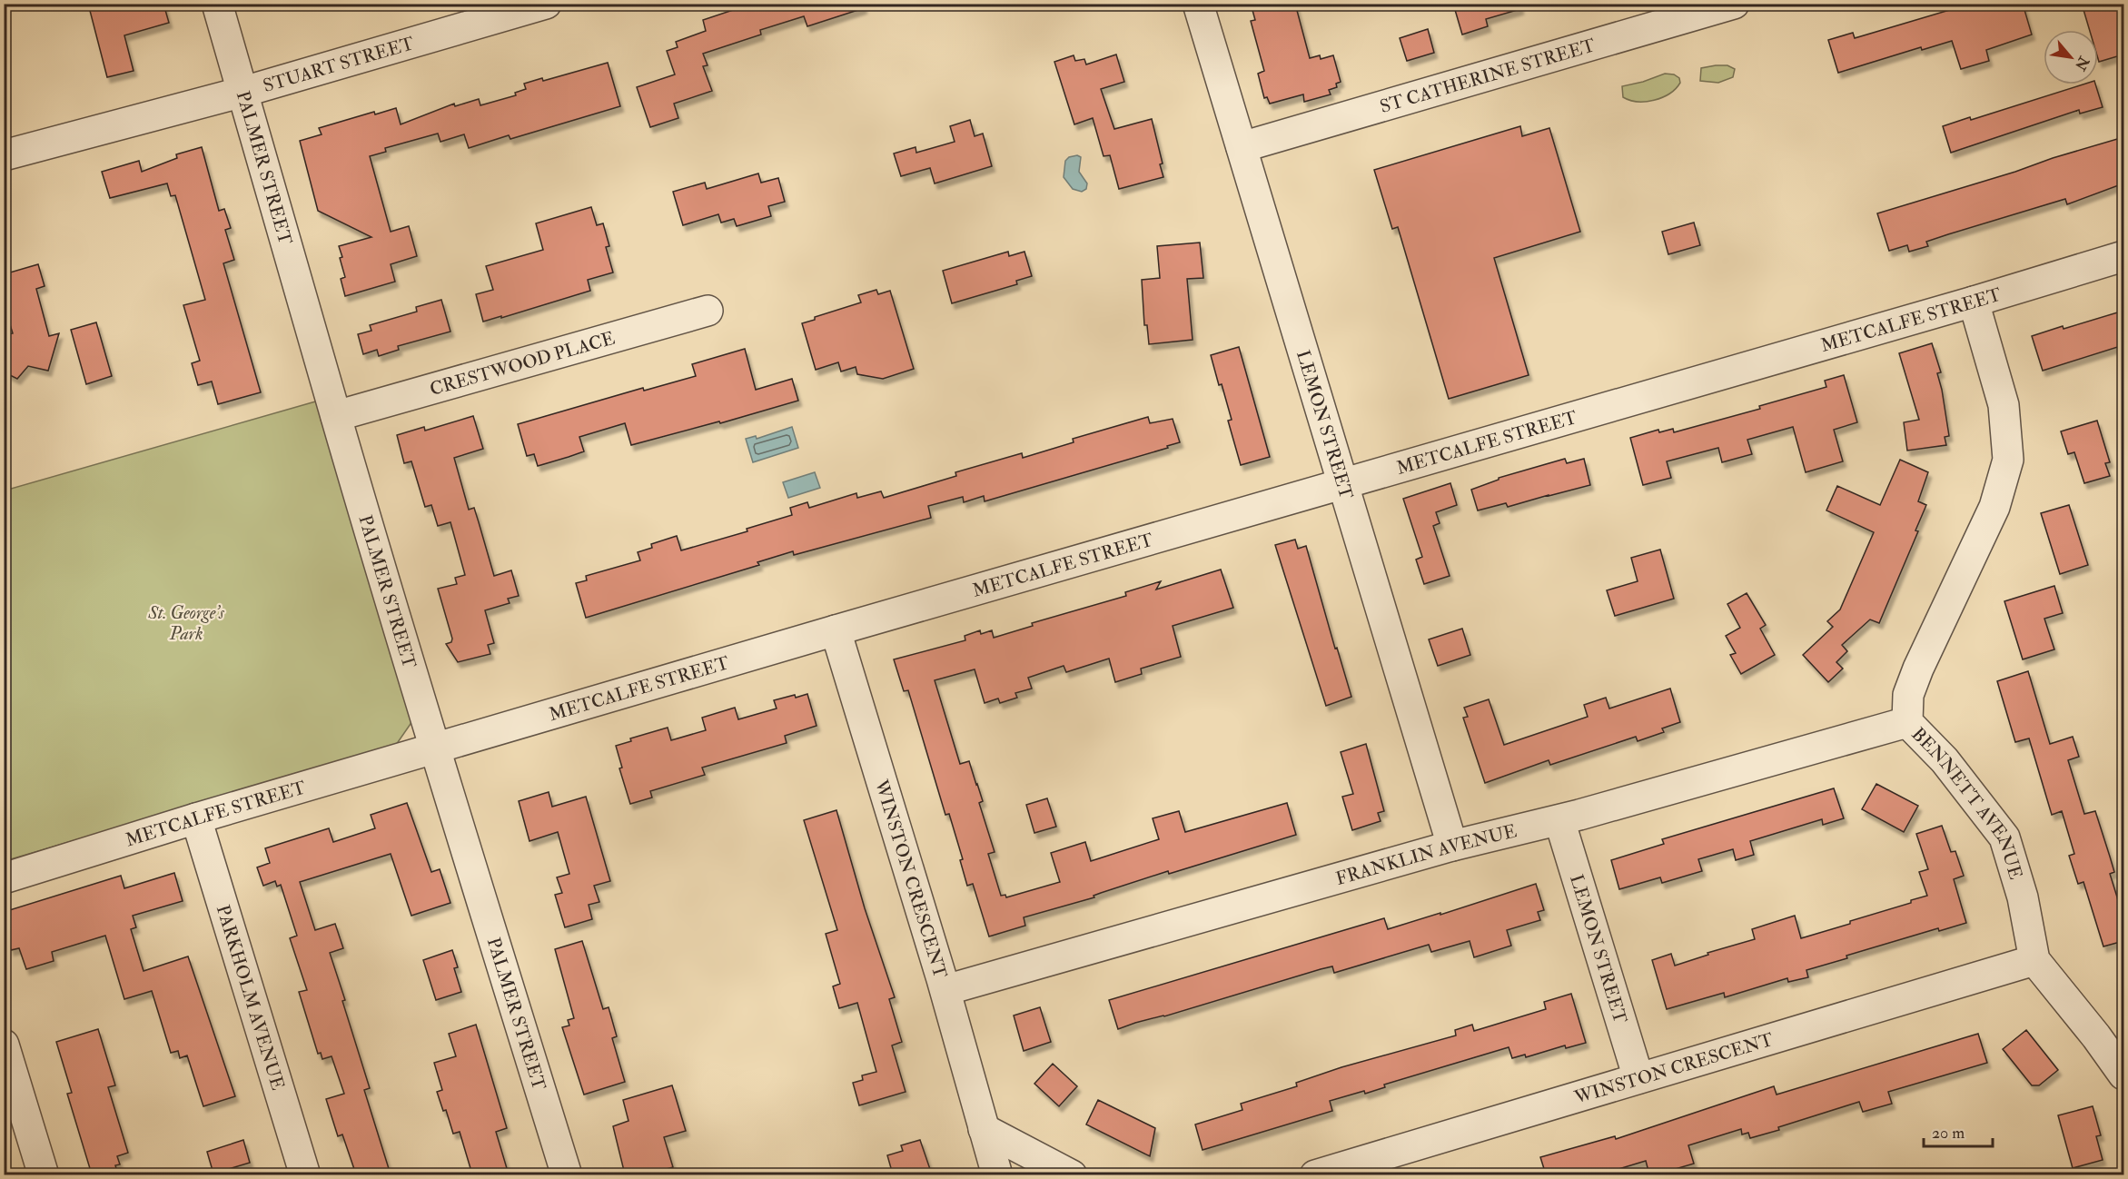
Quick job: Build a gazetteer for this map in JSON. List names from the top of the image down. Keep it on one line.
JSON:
{"streets":{"street":["STUART STREET","ST CATHERINE STREET","PALMER STREET","METCALFE STREET","CRESTWOOD PLACE","LEMON STREET","BENNETT AVENUE","FRANKLIN AVENUE","WINSTON CRESCENT","PARKHOLM AVENUE"]},"crossings":[["STUART STREET","PALMER STREET"],["ST CATHERINE STREET","LEMON STREET"],["PALMER STREET","METCALFE STREET"],["PALMER STREET","CRESTWOOD PLACE"],["METCALFE STREET","LEMON STREET"],["METCALFE STREET","BENNETT AVENUE"],["METCALFE STREET","WINSTON CRESCENT"],["METCALFE STREET","PARKHOLM AVENUE"],["LEMON STREET","FRANKLIN AVENUE"],["LEMON STREET","WINSTON CRESCENT"],["BENNETT AVENUE","FRANKLIN AVENUE"],["BENNETT AVENUE","WINSTON CRESCENT"],["FRANKLIN AVENUE","WINSTON CRESCENT"]],"parks":["St. George's Park"],"scale_bar":"20 m","north":"bottom right"}
